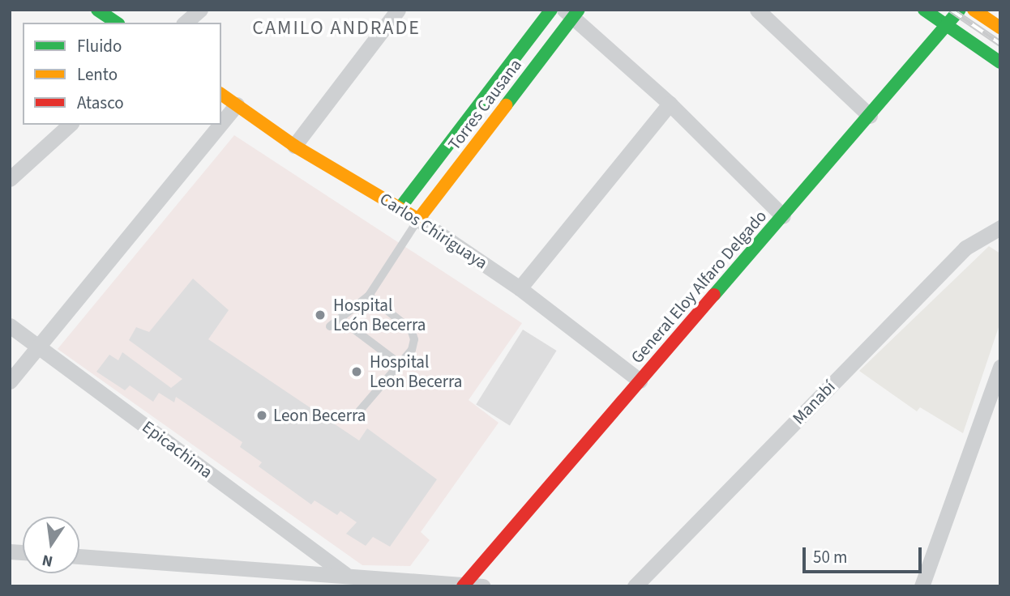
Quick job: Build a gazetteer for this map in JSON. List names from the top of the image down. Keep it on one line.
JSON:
{"streets":{"main road":["Torres Causana","Carlos Chiriguaya","General Eloy Alfaro Delgado"],"street":["Manabí","Epicachima"]},"crossings":[["Torres Causana","Carlos Chiriguaya"],["Carlos Chiriguaya","General Eloy Alfaro Delgado"]],"districts":["CAMILO ANDRADE"],"places":["Hospital León Becerra","Hospital Leon Becerra","Leon Becerra"],"legend":["Fluido","Lento","Atasco"],"scale_bar":"50 m","north":"bottom"}
